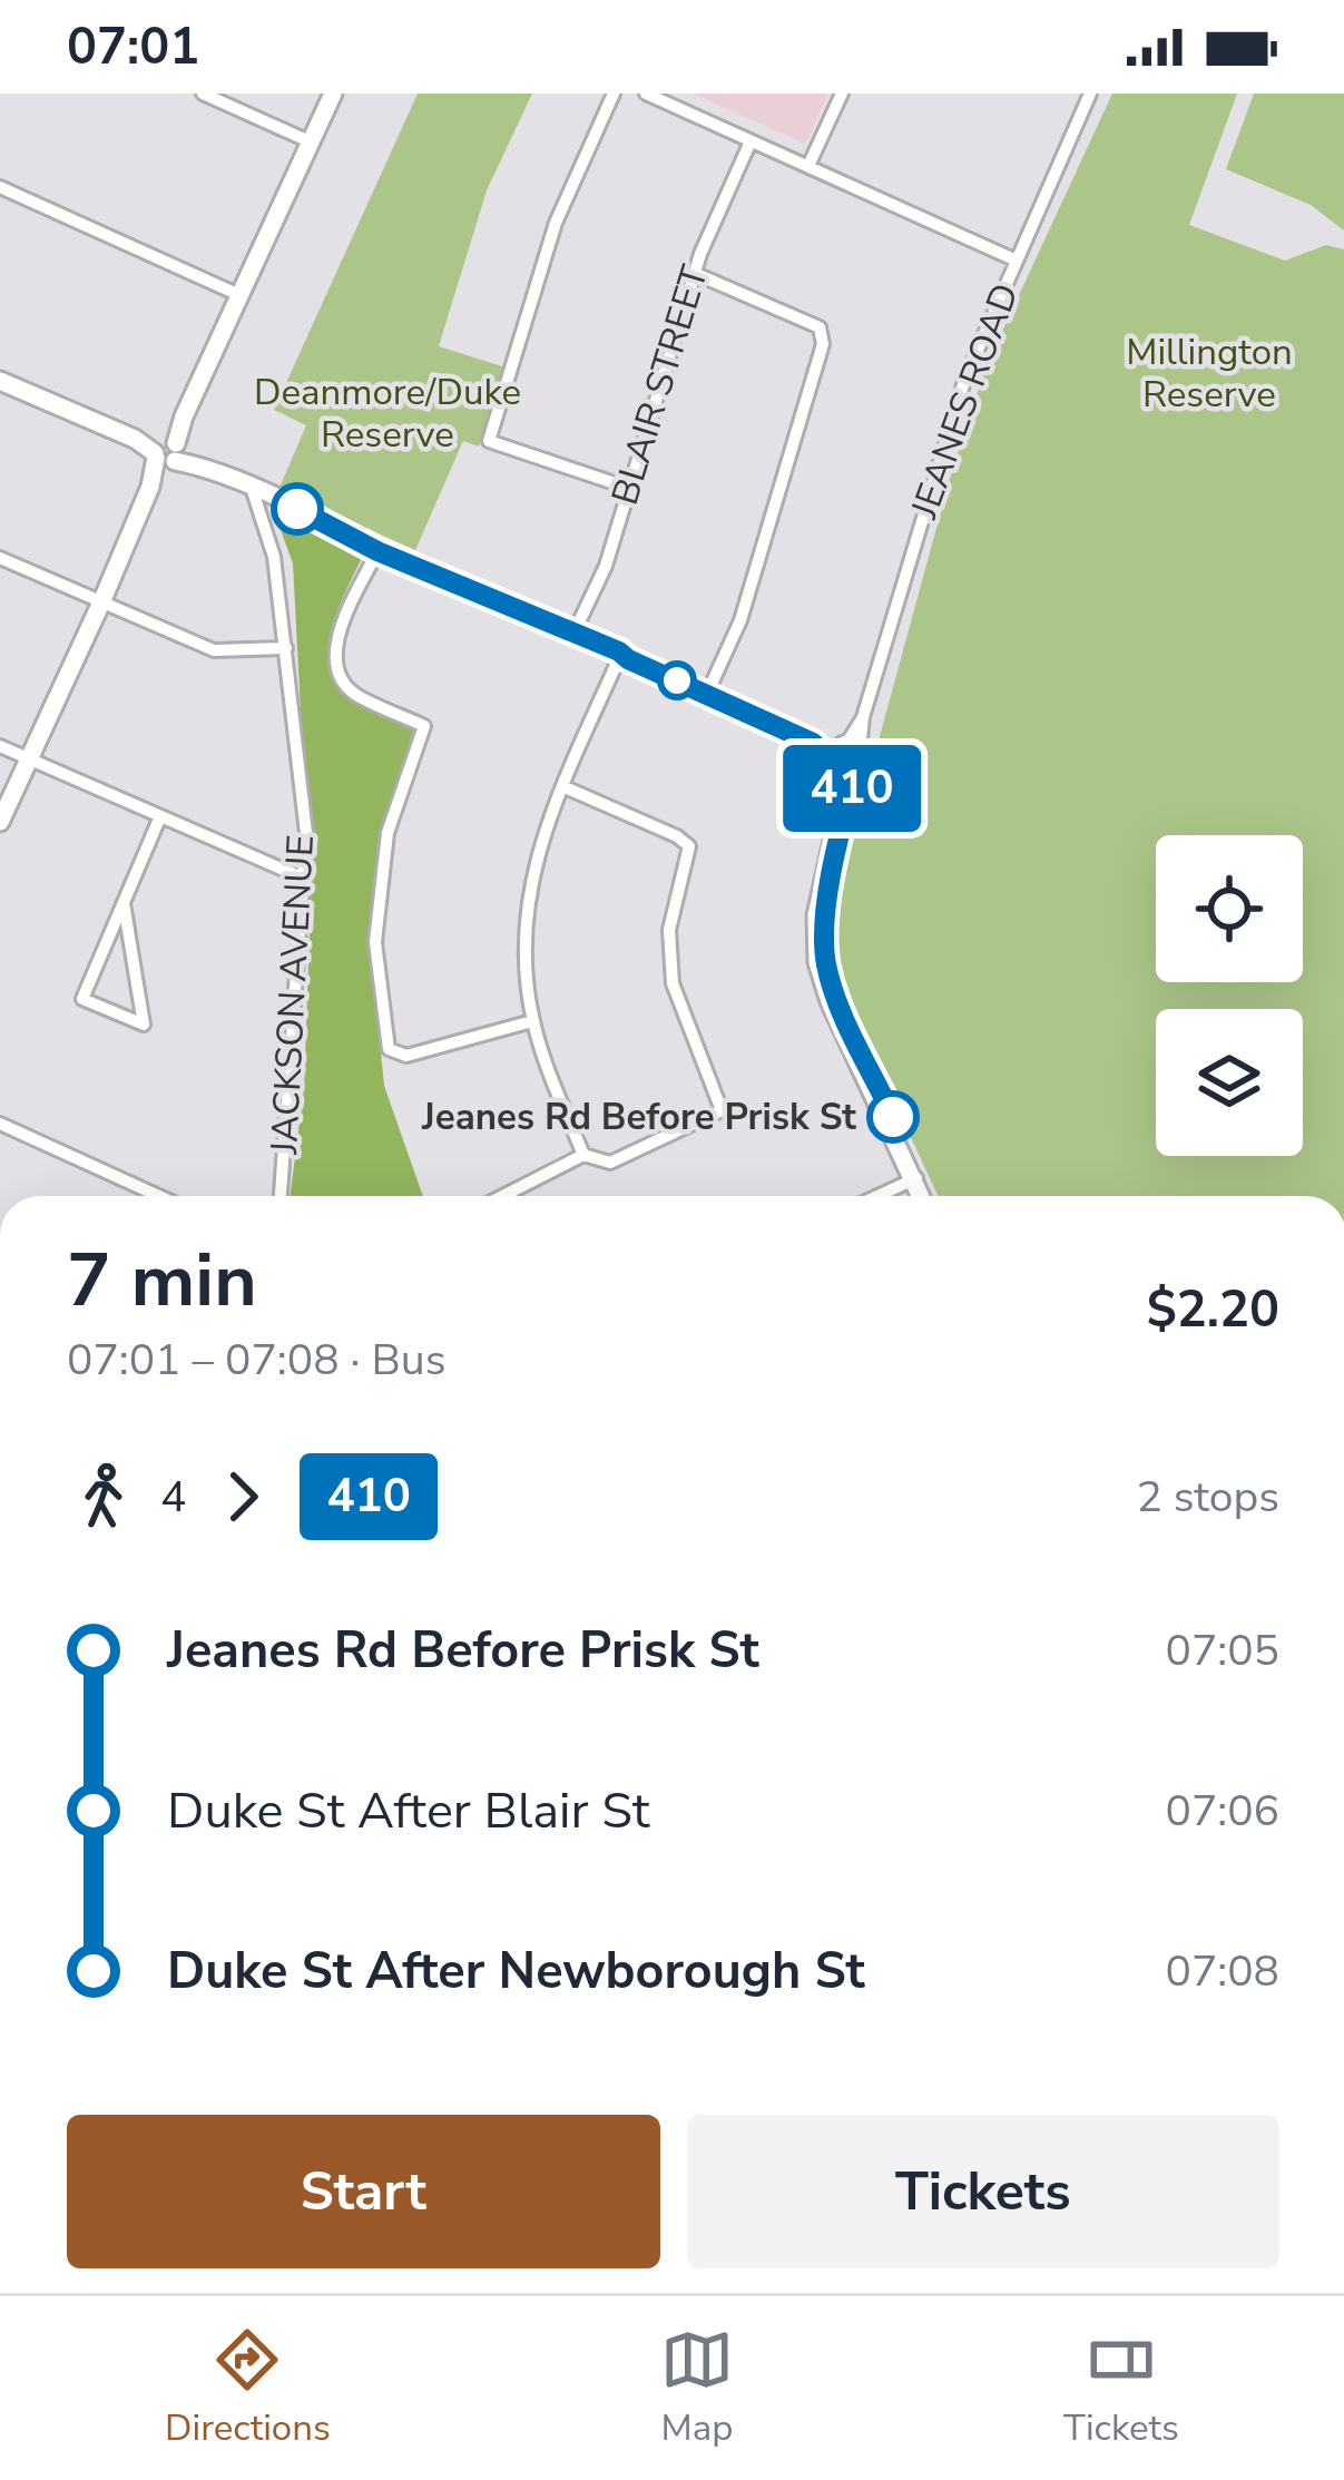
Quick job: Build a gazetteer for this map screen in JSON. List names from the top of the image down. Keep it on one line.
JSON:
{"streets":{"main road":["JEANES ROAD"],"street":["BLAIR STREET","JACKSON AVENUE"]},"parks":["Millington Reserve","Deanmore/Duke Reserve"],"places":["Jeanes Rd Before Prisk St"],"lines":["bus line 410"],"page":{"status":"07:01","on_map":"410","heading":["7 min","07:01 – 07:08 · Bus","$2.20"],"legs":["4","410","2 stops"],"list":[{"name":"Jeanes Rd Before Prisk St","value":"07:05"},{"name":"Duke St After Blair St","value":"07:06"},{"name":"Duke St After Newborough St","value":"07:08"}],"buttons":["Start","Tickets"],"tabs":["Directions","Map","Tickets"]}}
